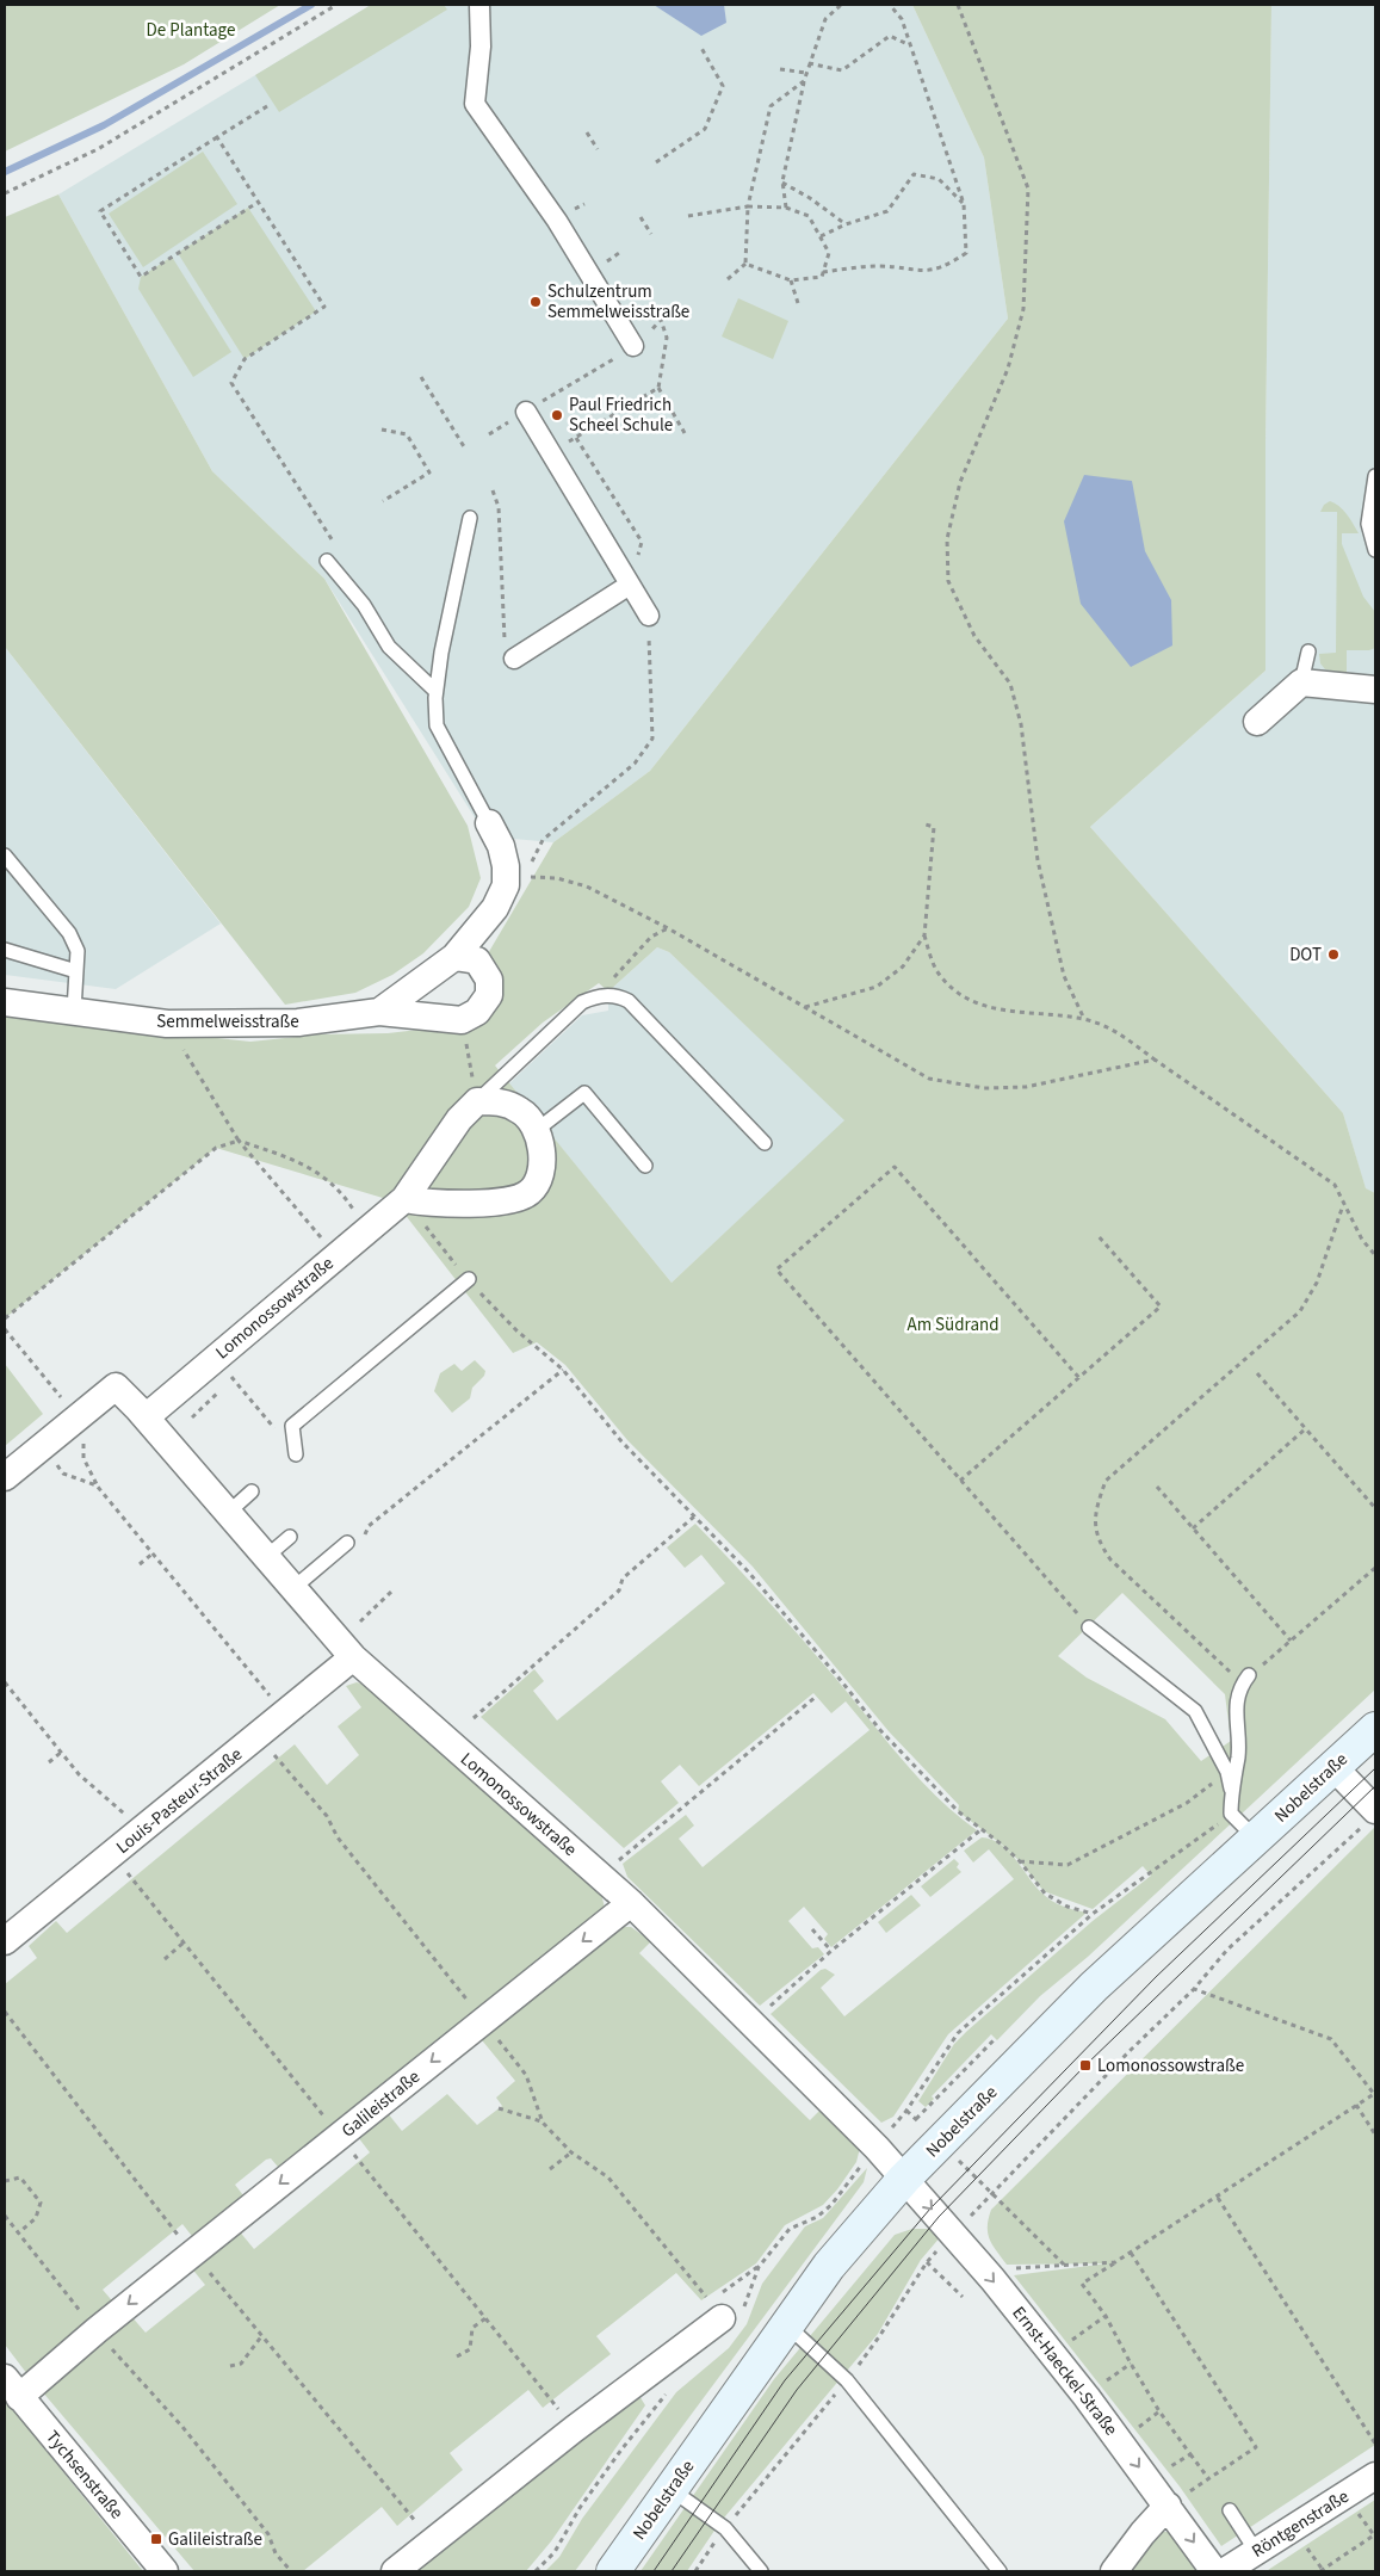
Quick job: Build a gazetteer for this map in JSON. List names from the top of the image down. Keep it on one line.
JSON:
{"streets":{"main road":["Nobelstraße"],"street":["Semmelweisstraße","Lomonossowstraße","Louis-Pasteur-Straße","Galileistraße","Ernst-Haeckel-Straße","Tychsenstraße","Röntgenstraße"]},"crossings":[["Lomonossowstraße","Nobelstraße"],["Lomonossowstraße","Louis-Pasteur-Straße"],["Lomonossowstraße","Galileistraße"],["Lomonossowstraße","Ernst-Haeckel-Straße"],["Nobelstraße","Ernst-Haeckel-Straße"],["Galileistraße","Tychsenstraße"]],"one_way":["Galileistraße","Ernst-Haeckel-Straße"],"parks":["De Plantage","Am Südrand"],"places":{"other":["Schulzentrum Semmelweisstraße","Paul Friedrich Scheel Schule","DOT"],"transit":["Lomonossowstraße","Galileistraße"]}}
